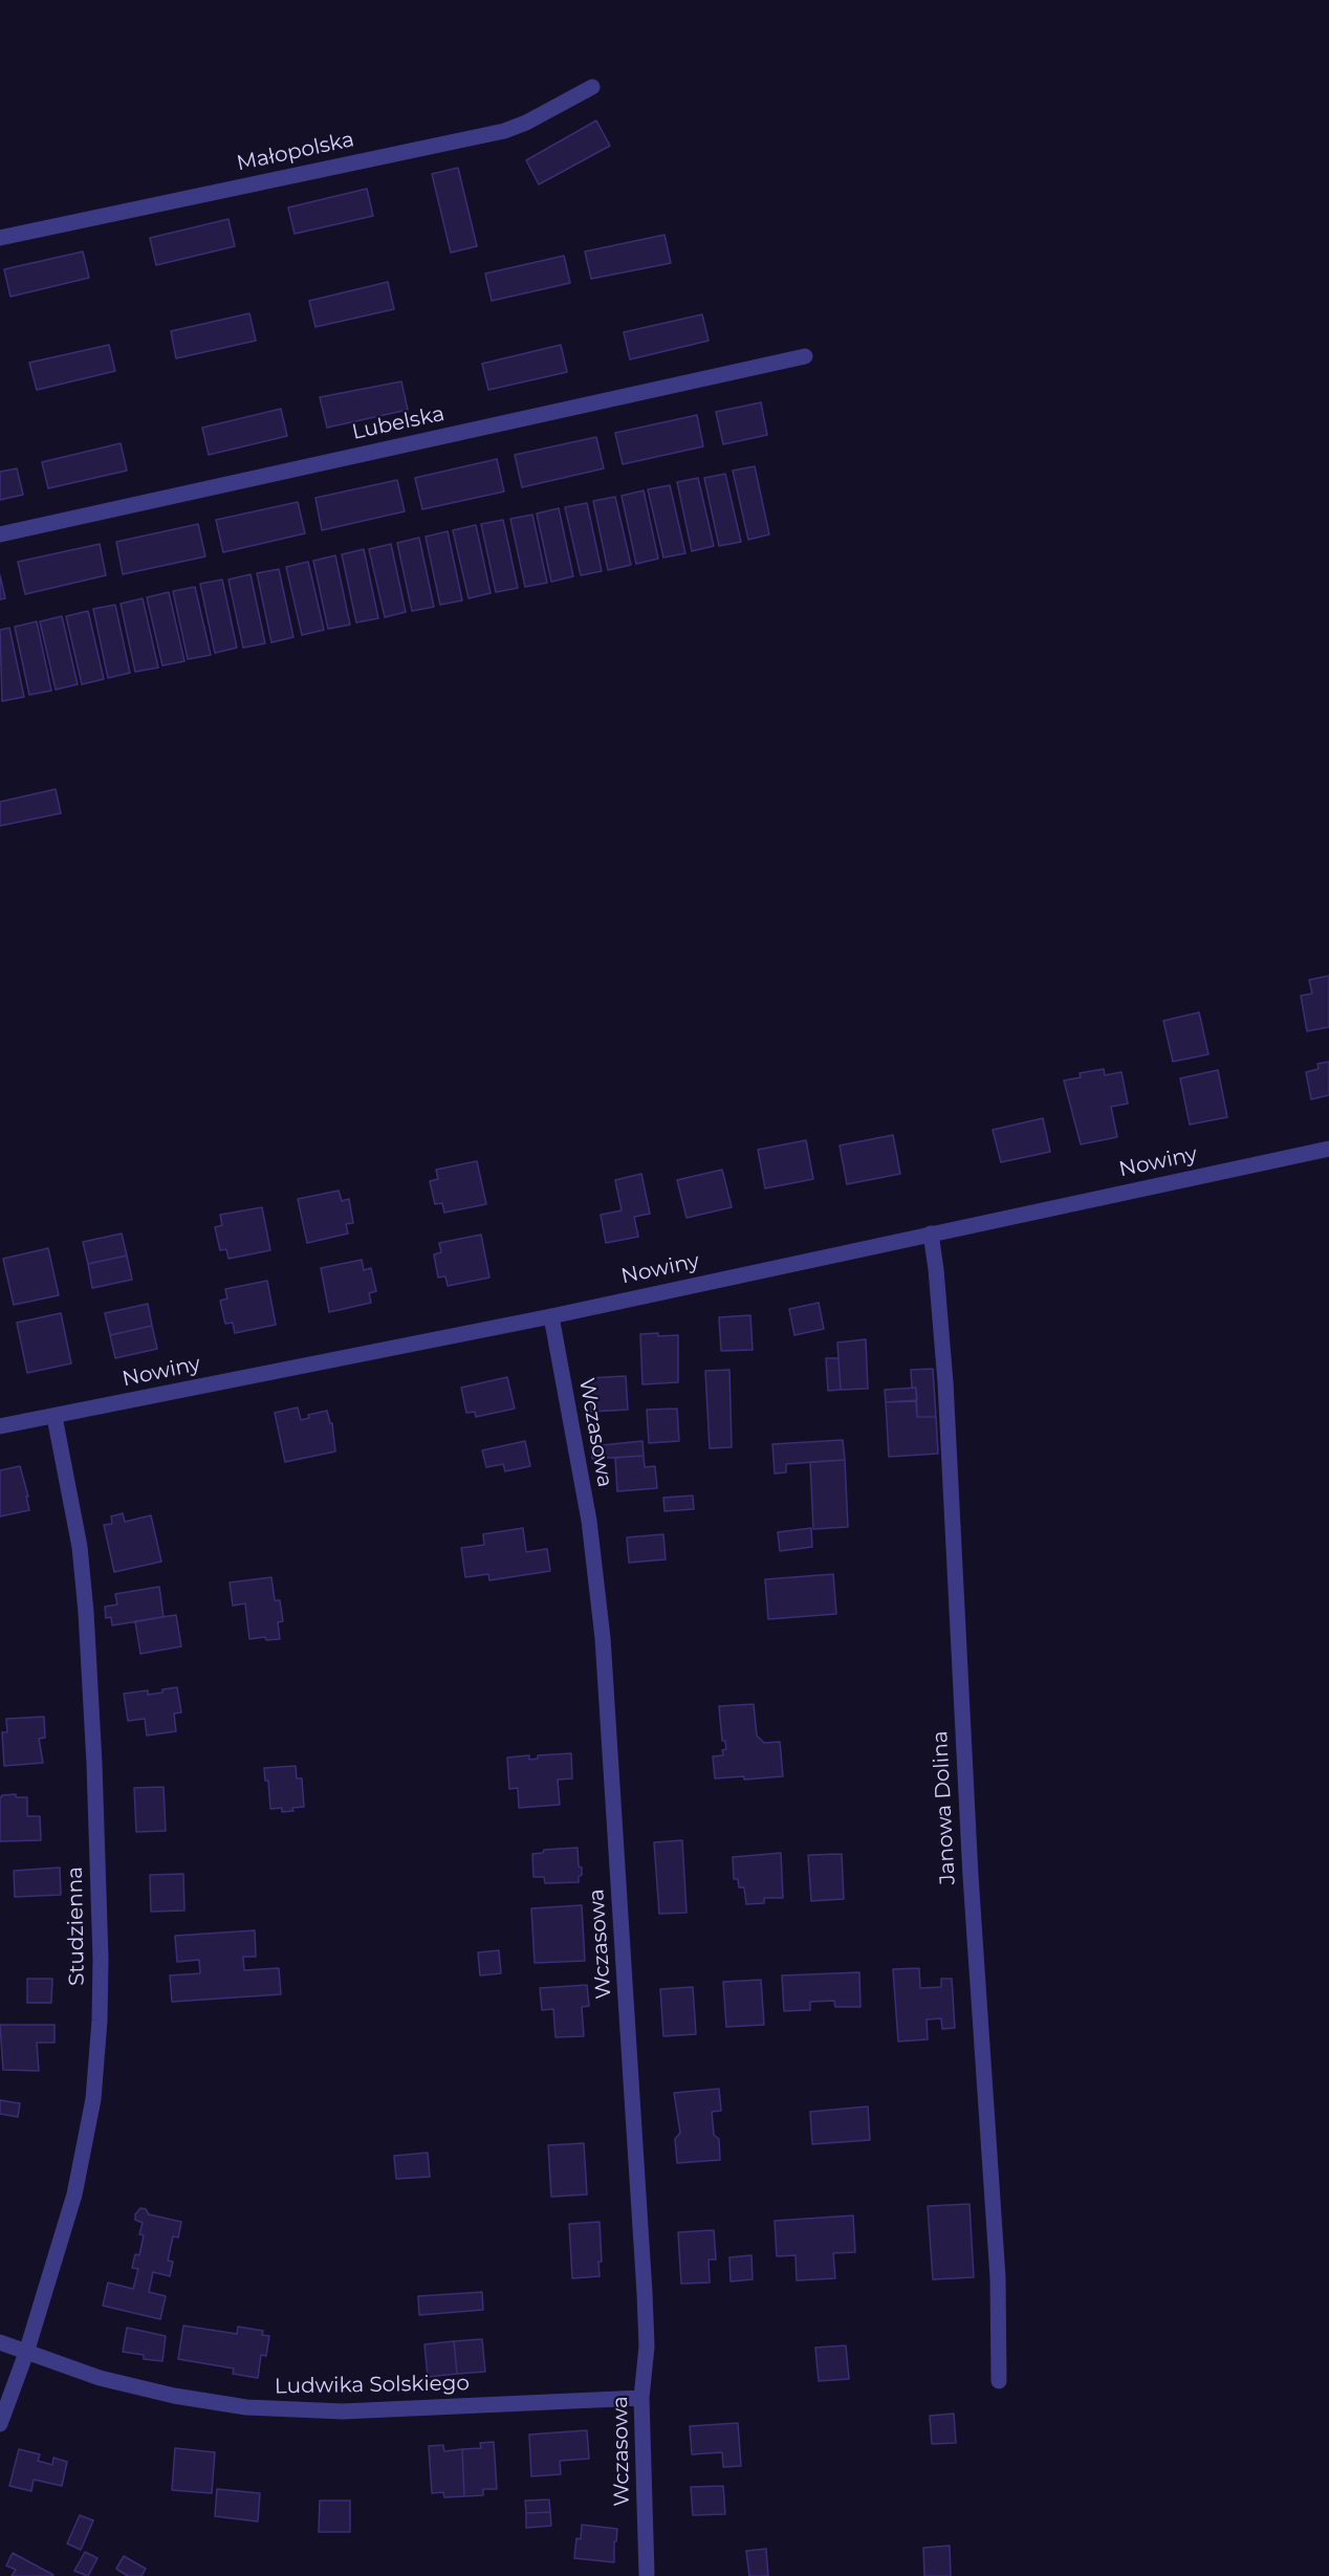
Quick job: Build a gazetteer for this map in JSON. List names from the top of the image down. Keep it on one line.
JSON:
{"streets":{"street":["Małopolska","Lubelska","Nowiny","Wczasowa","Janowa Dolina","Studzienna","Ludwika Solskiego"]},"crossings":[["Nowiny","Wczasowa"],["Nowiny","Janowa Dolina"],["Nowiny","Studzienna"],["Wczasowa","Ludwika Solskiego"],["Studzienna","Ludwika Solskiego"]]}
